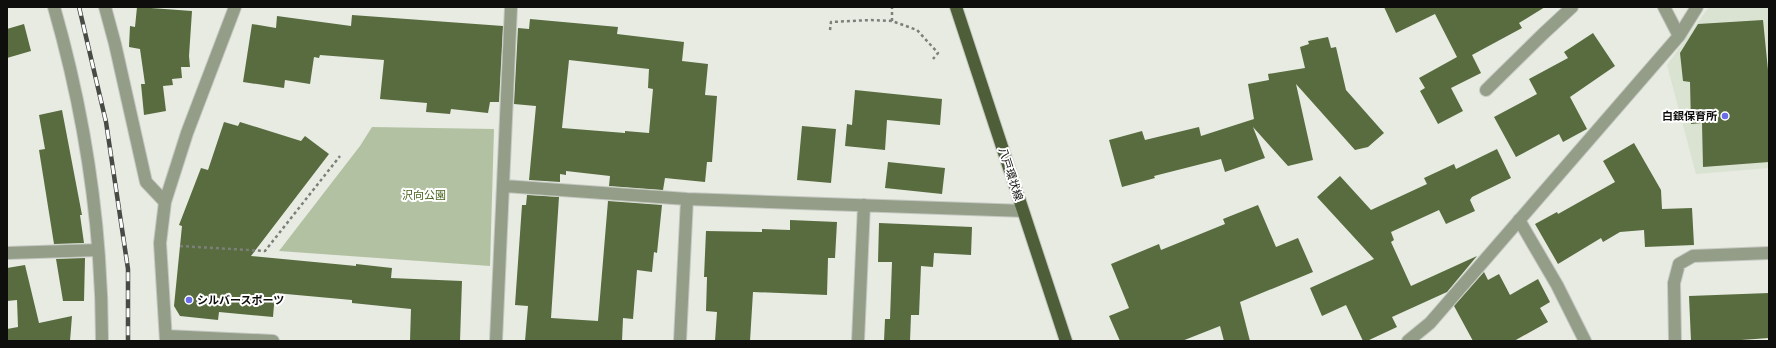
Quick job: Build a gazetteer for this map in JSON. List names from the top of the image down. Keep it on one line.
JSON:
{"streets":{"main road":["八戸環状線"]},"parks":["沢向公園"],"places":["白銀保育所","シルバースポーツ"]}
